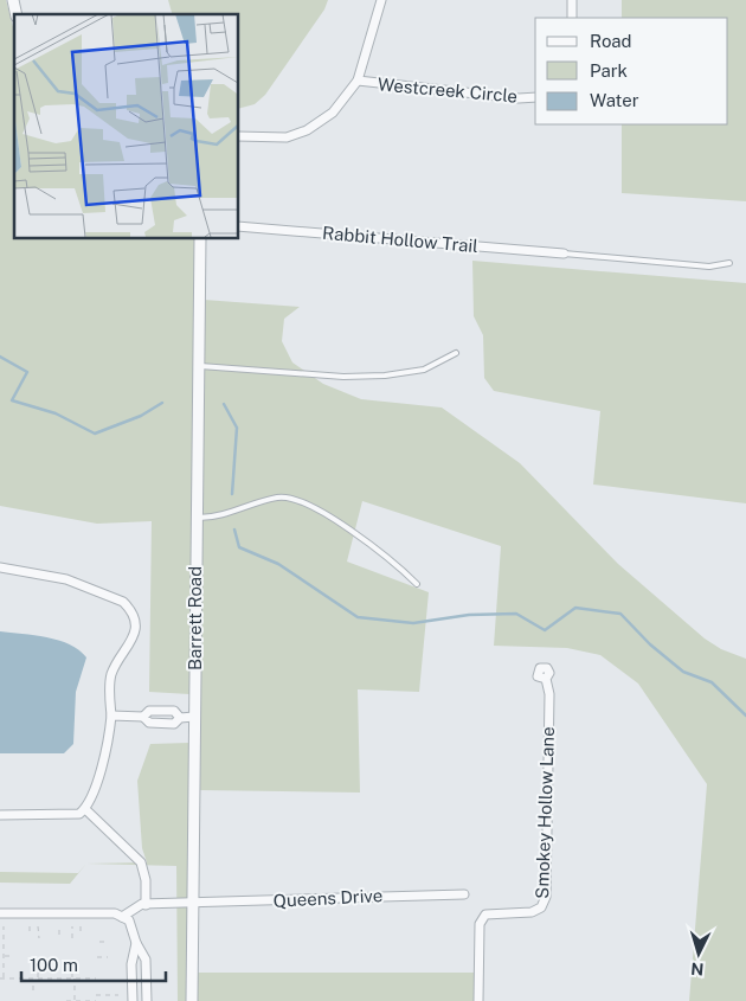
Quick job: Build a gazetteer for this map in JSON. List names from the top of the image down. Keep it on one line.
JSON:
{"streets":{"street":["Westcreek Circle","Rabbit Hollow Trail","Barrett Road","Smokey Hollow Lane","Queens Drive"]},"crossings":[["Barrett Road","Queens Drive"]],"legend":["Road","Park","Water"],"scale_bar":"100 m","north":"bottom"}
